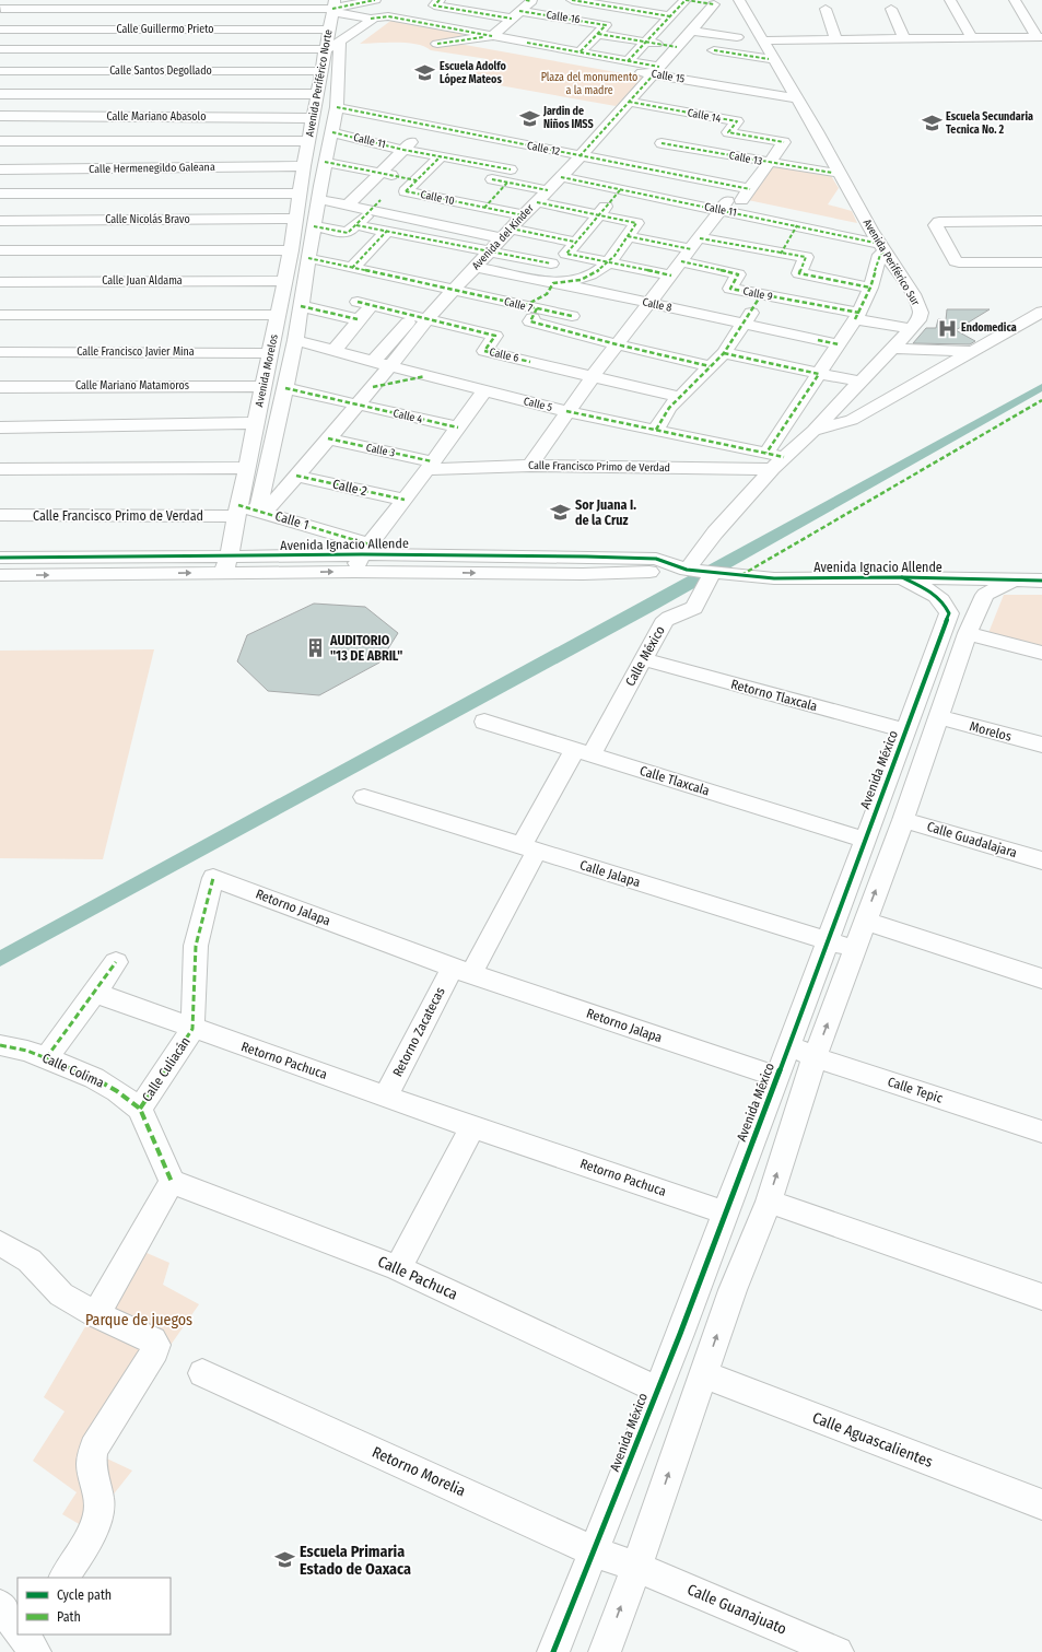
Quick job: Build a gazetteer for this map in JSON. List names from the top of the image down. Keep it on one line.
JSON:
{"streets":{"street":["Calle 16","Calle Guillermo Prieto","Calle Santos Degollado","Calle 15","Avenida Periférico Norte","Calle 14","Calle Mariano Abasolo","Calle 11","Calle 12","Calle 13","Calle Hermenegildo Galeana","Calle 10","Calle Nicolás Bravo","Avenida del Kinder","Avenida Periférico Sur","Calle Juan Aldama","Calle 9","Calle 7","Calle 8","Calle Francisco Javier Mina","Calle 6","Avenida Morelos","Calle Mariano Matamoros","Calle 5","Calle 4","Calle 3","Calle Francisco Primo de Verdad","Calle 2","Calle 1","Avenida Ignacio Allende","Calle México","Retorno Tlaxcala","Morelos","Avenida México","Calle Tlaxcala","Calle Guadalajara","Calle Jalapa","Retorno Jalapa","Retorno Zacatecas","Retorno Pachuca","Calle Culiacán","Calle Colima","Calle Tepic","Calle Pachuca","Calle Aguascalientes","Retorno Morelia","Calle Guanajuato"]},"crossings":[["Calle 16","Avenida del Kinder"],["Calle Guillermo Prieto","Avenida Periférico Norte"],["Calle Santos Degollado","Avenida Periférico Norte"],["Calle 15","Avenida del Kinder"],["Calle 15","Avenida Periférico Sur"],["Avenida Periférico Norte","Calle Mariano Abasolo"],["Avenida Periférico Norte","Calle Hermenegildo Galeana"],["Avenida Periférico Norte","Avenida Morelos"],["Calle 14","Calle 13"],["Calle 14","Avenida del Kinder"],["Calle 11","Avenida del Kinder"],["Calle 11","Avenida Periférico Sur"],["Calle 12","Avenida del Kinder"],["Calle Hermenegildo Galeana","Avenida Morelos"],["Calle 10","Avenida del Kinder"],["Calle 10","Avenida Morelos"],["Calle Nicolás Bravo","Avenida Morelos"],["Avenida del Kinder","Calle 7"],["Avenida del Kinder","Calle 8"],["Avenida Periférico Sur","Calle 9"],["Avenida Periférico Sur","Calle 5"],["Avenida Periférico Sur","Calle Francisco Primo de Verdad"],["Avenida Periférico Sur","Avenida Ignacio Allende"],["Calle Juan Aldama","Avenida Morelos"],["Calle 7","Avenida Morelos"],["Calle Francisco Javier Mina","Avenida Morelos"],["Avenida Morelos","Calle Mariano Matamoros"],["Avenida Morelos","Calle 5"],["Avenida Morelos","Calle Francisco Primo de Verdad"],["Avenida Morelos","Calle 1"],["Avenida Morelos","Avenida Ignacio Allende"],["Calle 5","Calle Francisco Primo de Verdad"],["Calle 3","Calle Francisco Primo de Verdad"],["Calle Francisco Primo de Verdad","Calle 1"],["Calle 1","Avenida Ignacio Allende"],["Avenida Ignacio Allende","Avenida México"],["Calle México","Retorno Tlaxcala"],["Calle México","Calle Tlaxcala"],["Retorno Tlaxcala","Avenida México"],["Avenida México","Calle Tlaxcala"],["Avenida México","Calle Jalapa"],["Avenida México","Retorno Jalapa"],["Avenida México","Retorno Pachuca"],["Avenida México","Calle Tepic"],["Avenida México","Calle Pachuca"],["Avenida México","Retorno Morelia"],["Retorno Jalapa","Retorno Zacatecas"],["Retorno Jalapa","Calle Culiacán"],["Retorno Zacatecas","Retorno Pachuca"],["Retorno Pachuca","Calle Culiacán"],["Calle Culiacán","Calle Colima"],["Calle Culiacán","Calle Pachuca"],["Retorno Morelia","Calle Guanajuato"]],"parks":["Plaza del monumento a la madre","Parque de juegos"],"places":{"school or university":["Escuela Adolfo López Mateos","Jardin de Niños IMSS","Escuela Secundaria Tecnica No. 2","Sor Juana I. de la Cruz","Escuela Primaria Estado de Oaxaca"],"hospital":["Endomedica"],"building":["AUDITORIO \"13 DE ABRIL\""]},"legend":["Cycle path","Path"]}
